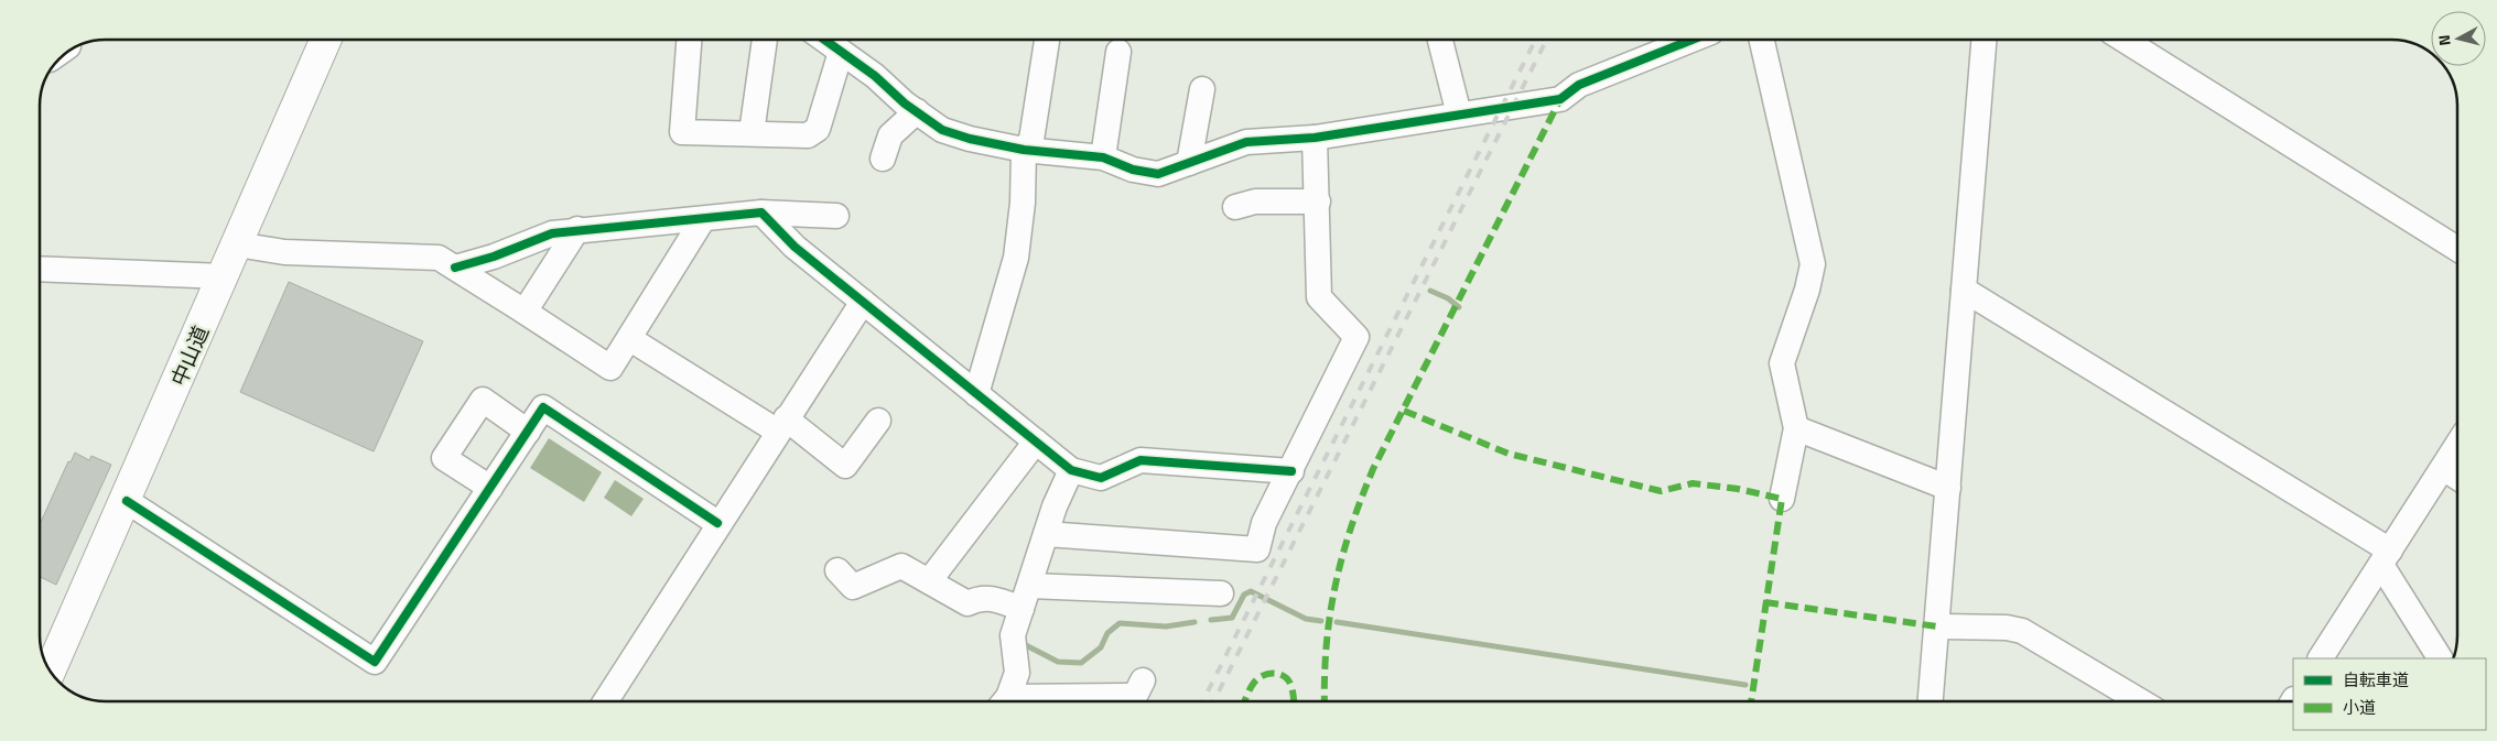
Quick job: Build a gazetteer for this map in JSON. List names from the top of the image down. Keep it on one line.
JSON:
{"streets":{"highway":["中山道"]},"legend":["自転車道","小道"],"north":"left"}
